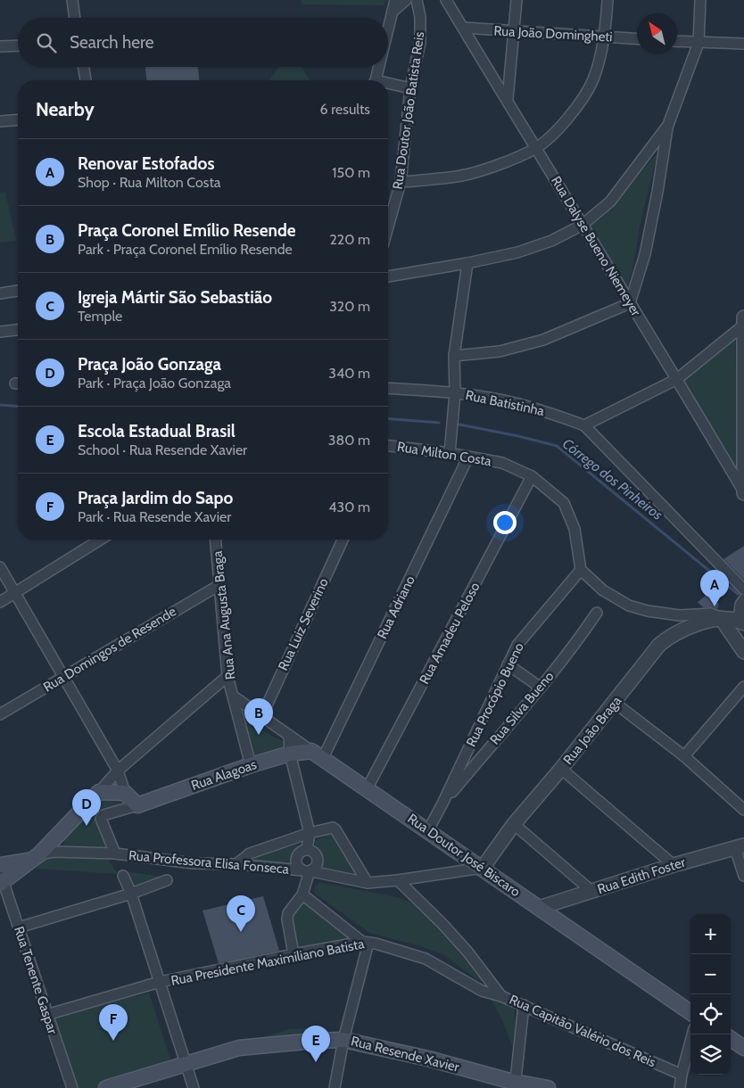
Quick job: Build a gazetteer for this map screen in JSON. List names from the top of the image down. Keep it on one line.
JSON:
{"streets":{"main road":["Rua Alagoas","Rua Doutor José Biscaro","Rua Resende Xavier"],"street":["Rua João Domingheti","Rua Doutor João Batista Reis","Rua Dalyse Bueno Niemeyer","Rua Batistinha","Rua Milton Costa","Rua Adriano","Rua Ana Augusta Braga","Rua Luiz Severino","Rua Amadeu Peloso","Rua Domingos de Resende","Rua Procópio Bueno","Rua Silva Bueno","Rua João Braga","Rua Professora Elisa Fonseca","Rua Edith Foster","Rua Presidente Maximiliano Batista","Rua Tenente Gaspar","Rua Capitão Valério dos Reis"]},"crossings":[["Rua João Domingheti","Rua Dalyse Bueno Niemeyer"],["Rua Milton Costa","Rua Adriano"],["Rua Milton Costa","Rua Amadeu Peloso"],["Rua Milton Costa","Rua Procópio Bueno"],["Rua Adriano","Rua Alagoas"],["Rua Adriano","Rua Doutor José Biscaro"],["Rua Ana Augusta Braga","Rua Domingos de Resende"],["Rua Ana Augusta Braga","Rua Alagoas"],["Rua Ana Augusta Braga","Rua Doutor José Biscaro"],["Rua Luiz Severino","Rua Doutor José Biscaro"],["Rua Amadeu Peloso","Rua Doutor José Biscaro"],["Rua Procópio Bueno","Rua Silva Bueno"],["Rua Procópio Bueno","Rua Doutor José Biscaro"],["Rua João Braga","Rua Doutor José Biscaro"],["Rua João Braga","Rua Professora Elisa Fonseca"],["Rua Alagoas","Rua Doutor José Biscaro"],["Rua Alagoas","Rua Professora Elisa Fonseca"],["Rua Doutor José Biscaro","Rua Professora Elisa Fonseca"],["Rua Doutor José Biscaro","Rua Edith Foster"],["Rua Presidente Maximiliano Batista","Rua Tenente Gaspar"],["Rua Presidente Maximiliano Batista","Rua Capitão Valério dos Reis"]],"water":["Córrego dos Pinheiros"],"north":"top left","page":{"search":"Search here","heading":["Nearby","6 results"],"list":[{"mark":"A","name":"Renovar Estofados","note":"Shop · Rua Milton Costa","value":"150 m"},{"mark":"B","name":"Praça Coronel Emílio Resende","note":"Park · Praça Coronel Emílio Resende","value":"220 m"},{"mark":"C","name":"Igreja Mártir São Sebastião","note":"Temple","value":"320 m"},{"mark":"D","name":"Praça João Gonzaga","note":"Park · Praça João Gonzaga","value":"340 m"},{"mark":"E","name":"Escola Estadual Brasil","note":"School · Rua Resende Xavier","value":"380 m"},{"mark":"F","name":"Praça Jardim do Sapo","note":"Park · Rua Resende Xavier","value":"430 m"}],"pins":["A","B","D","C","F","E"],"map_buttons":["+","−"]}}
